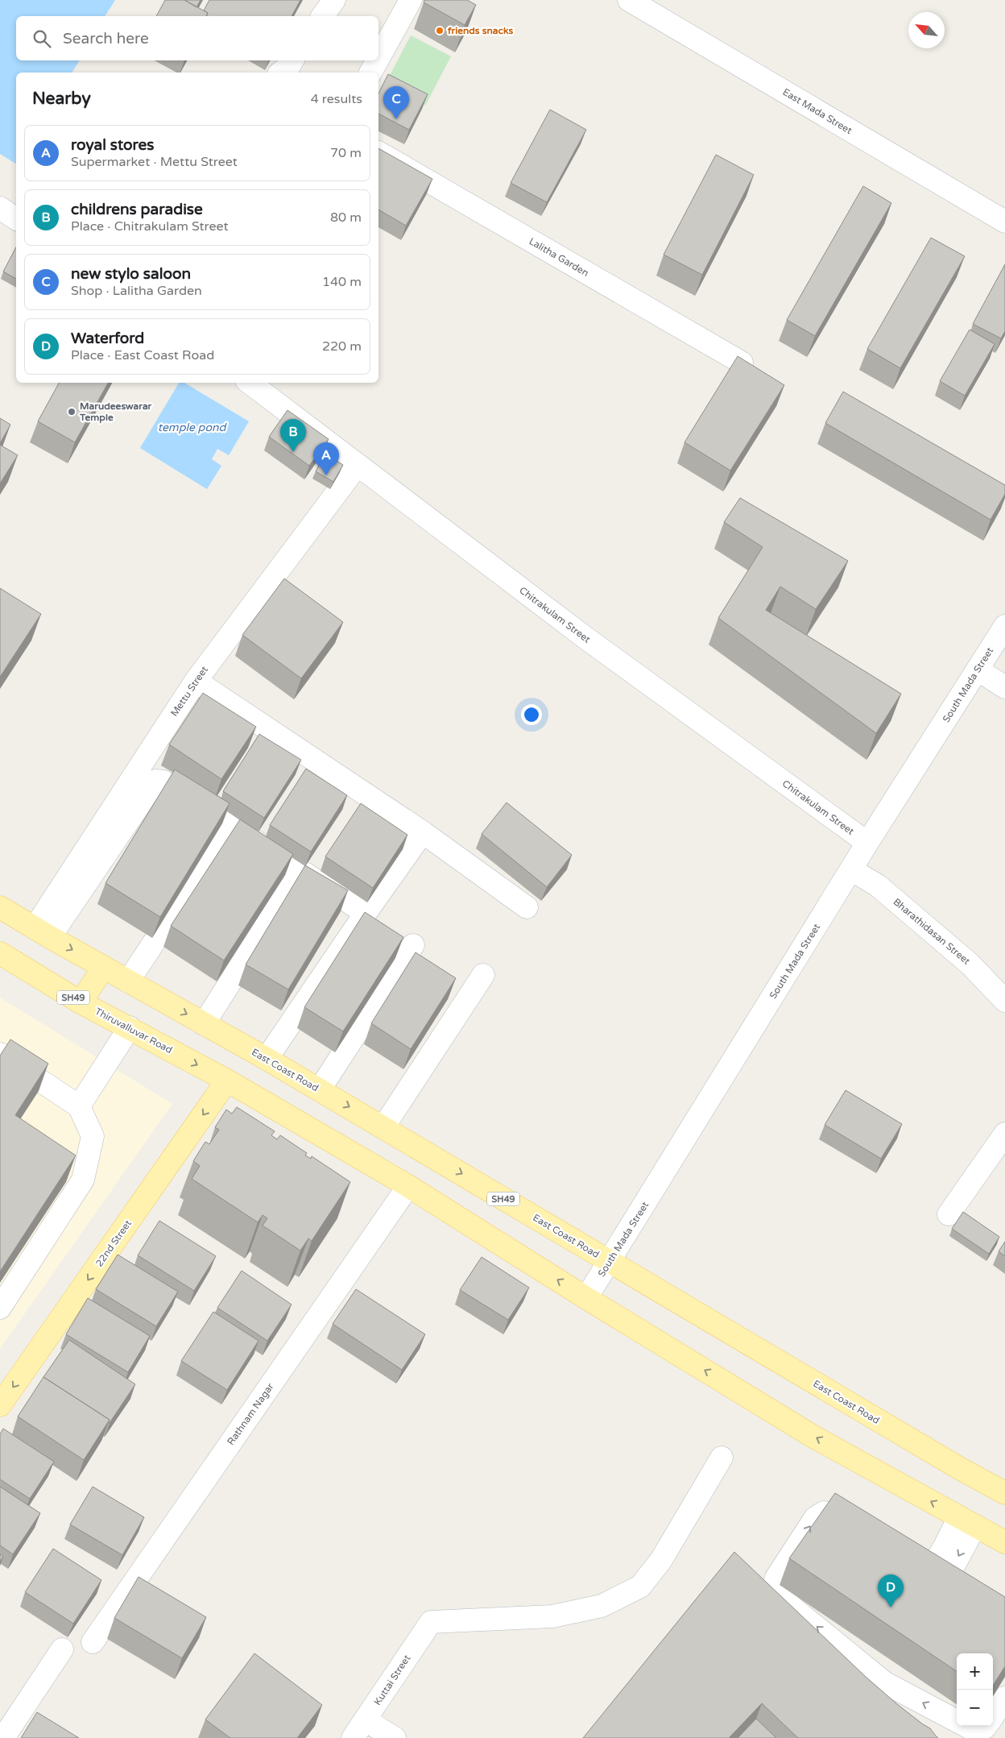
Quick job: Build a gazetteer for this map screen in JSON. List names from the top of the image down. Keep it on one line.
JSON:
{"streets":{"main road":["SH49","Thiruvalluvar Road","East Coast Road","22nd Street"],"street":["East Mada Street","Lalitha Garden","Chitrakulam Street","South Mada Street","Mettu Street","Bharathidasan Street","Rathnam Nagar","Kuttai Street"]},"crossings":[["Chitrakulam Street","South Mada Street"],["Chitrakulam Street","Mettu Street"],["South Mada Street","Bharathidasan Street"],["South Mada Street","SH49"],["South Mada Street","East Coast Road"],["Mettu Street","East Coast Road"],["SH49","Thiruvalluvar Road"],["SH49","22nd Street"],["SH49","Rathnam Nagar"],["Thiruvalluvar Road","22nd Street"]],"one_way":["Thiruvalluvar Road","22nd Street"],"water":["temple pond"],"places":["friends snacks","Marudeeswarar Temple"],"north":"top left","page":{"search":"Search here","heading":["Nearby","4 results"],"pins":["C","B","A","D"],"list":[{"mark":"A","name":"royal stores","note":"Supermarket · Mettu Street","value":"70 m"},{"mark":"B","name":"childrens paradise","note":"Place · Chitrakulam Street","value":"80 m"},{"mark":"C","name":"new stylo saloon","note":"Shop · Lalitha Garden","value":"140 m"},{"mark":"D","name":"Waterford","note":"Place · East Coast Road","value":"220 m"}],"map_buttons":["+","−"]}}
